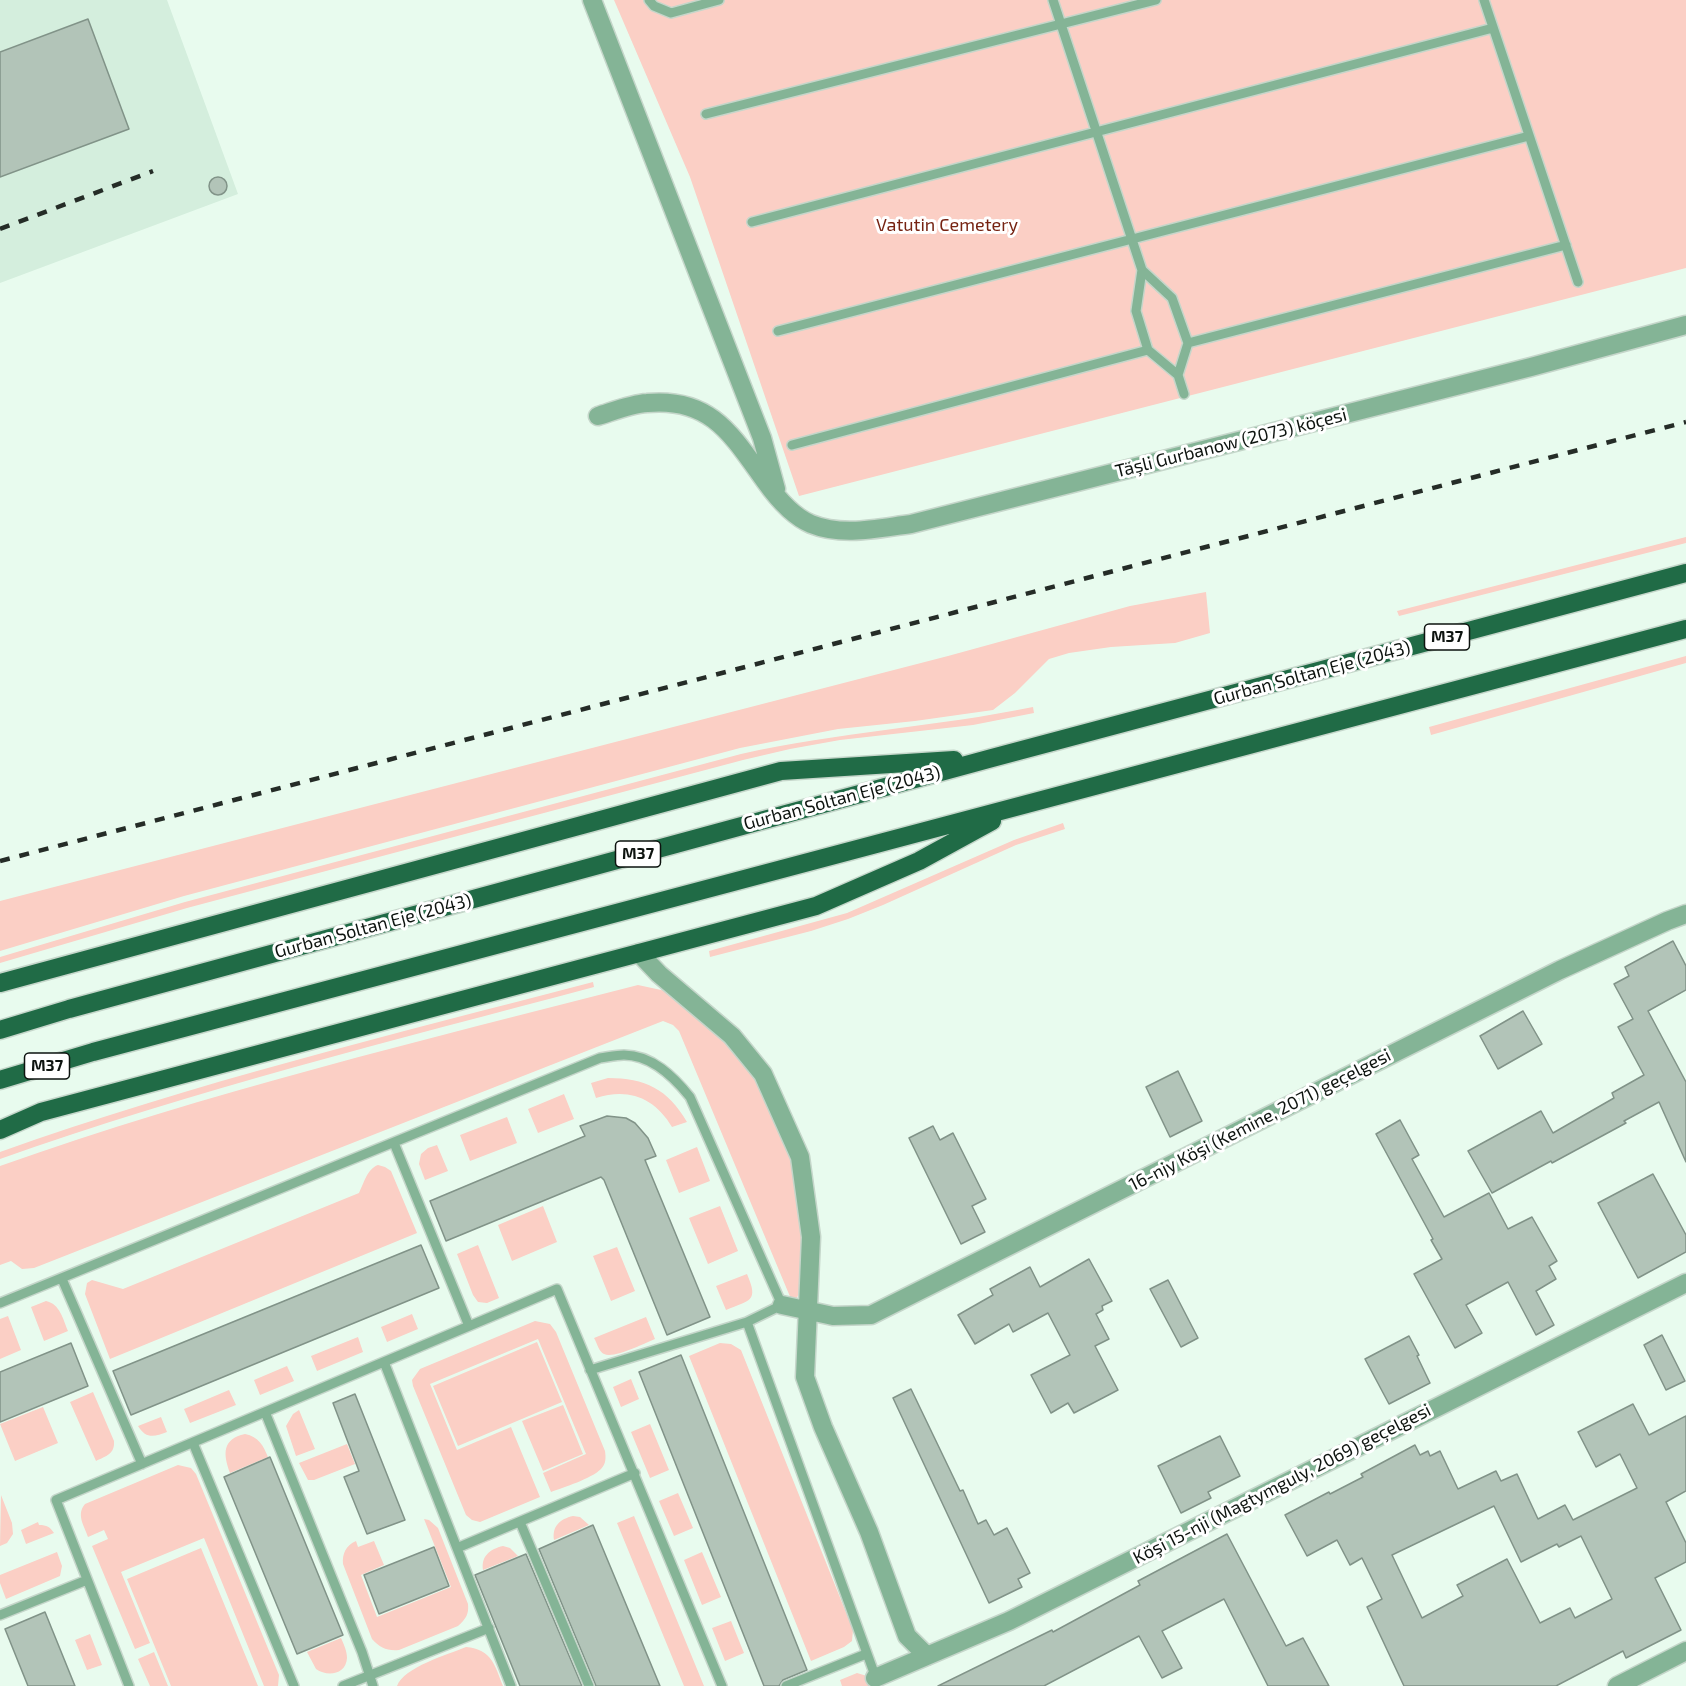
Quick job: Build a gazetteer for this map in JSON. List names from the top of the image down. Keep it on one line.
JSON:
{"streets":{"highway":["M37","Gurban Soltan Eje (2043)"],"street":["Täşli Gurbanow (2073) köçesi","16-njy Köşi (Kemine, 2071) geçelgesi","Köşi 15-nji (Magtymguly, 2069) geçelgesi"]},"parks":["Vatutin Cemetery"]}
